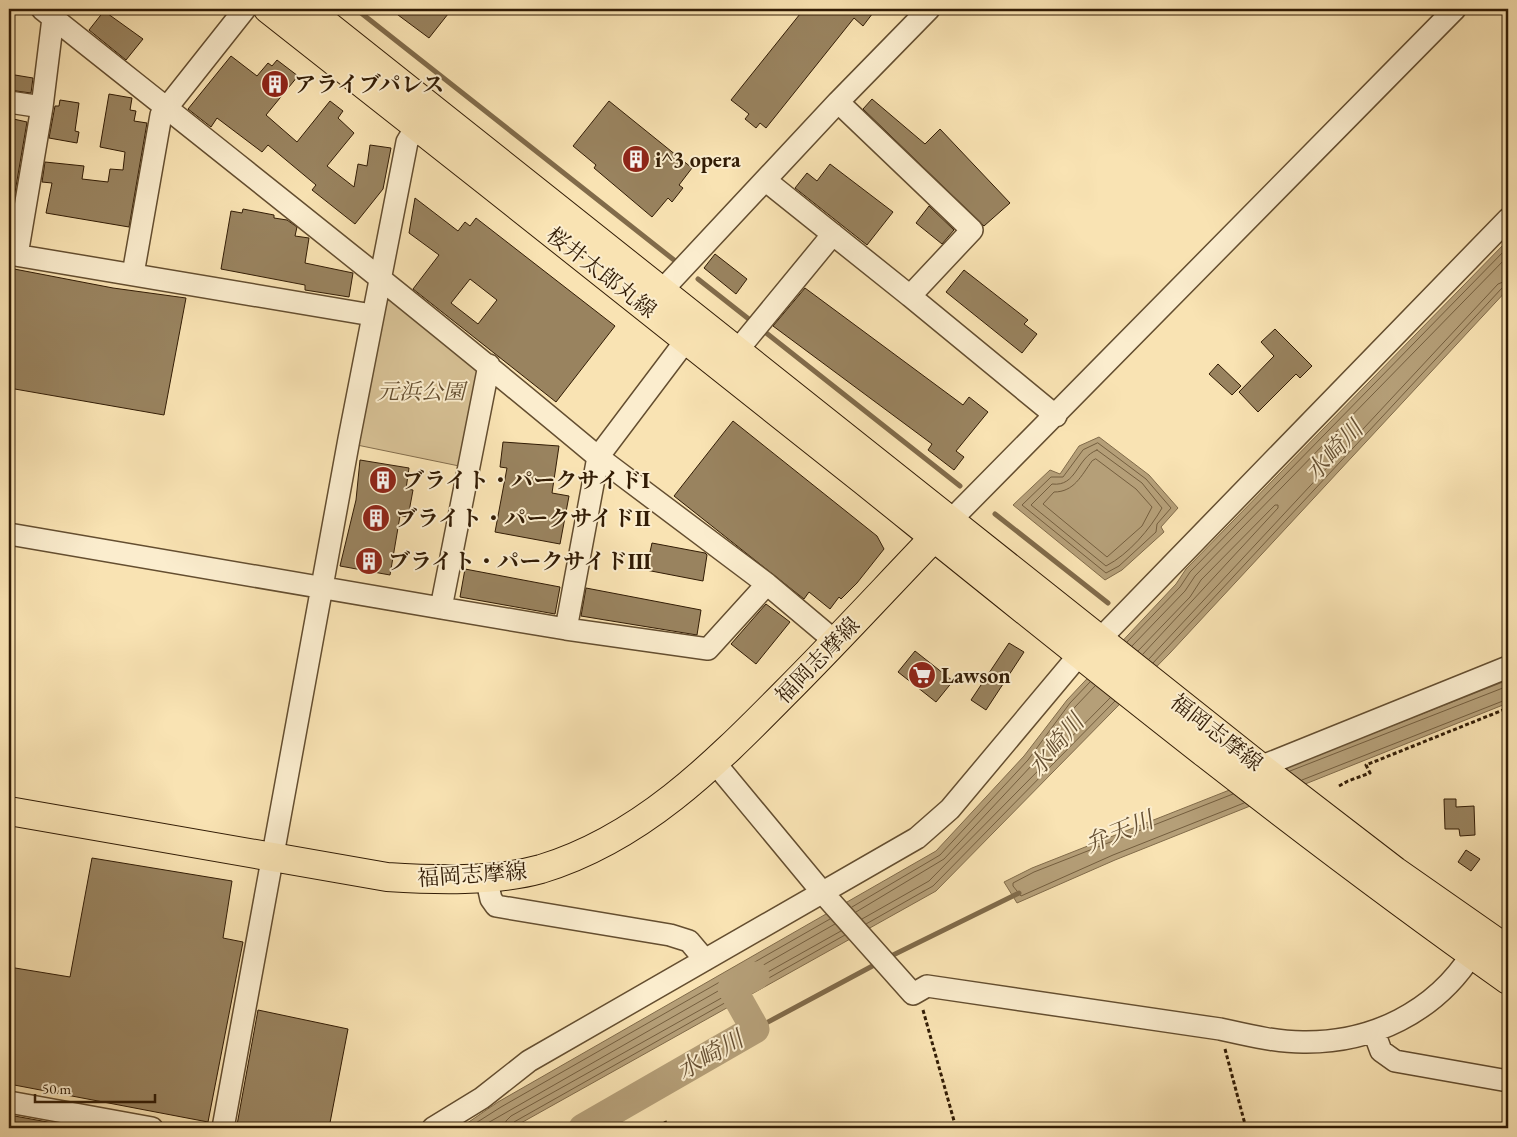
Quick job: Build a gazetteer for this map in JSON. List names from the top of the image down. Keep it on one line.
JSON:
{"streets":{"main road":["桜井太郎丸線","福岡志摩線"]},"crossings":[["桜井太郎丸線","福岡志摩線"]],"water":["水崎川","弁天川"],"parks":["元浜公園"],"places":{"building":["アライブパレス","i^3 opera","ブライト・パークサイドⅠ","ブライト・パークサイドⅡ","ブライト・パークサイドⅢ"],"supermarket":["Lawson"]},"scale_bar":"50 m"}
